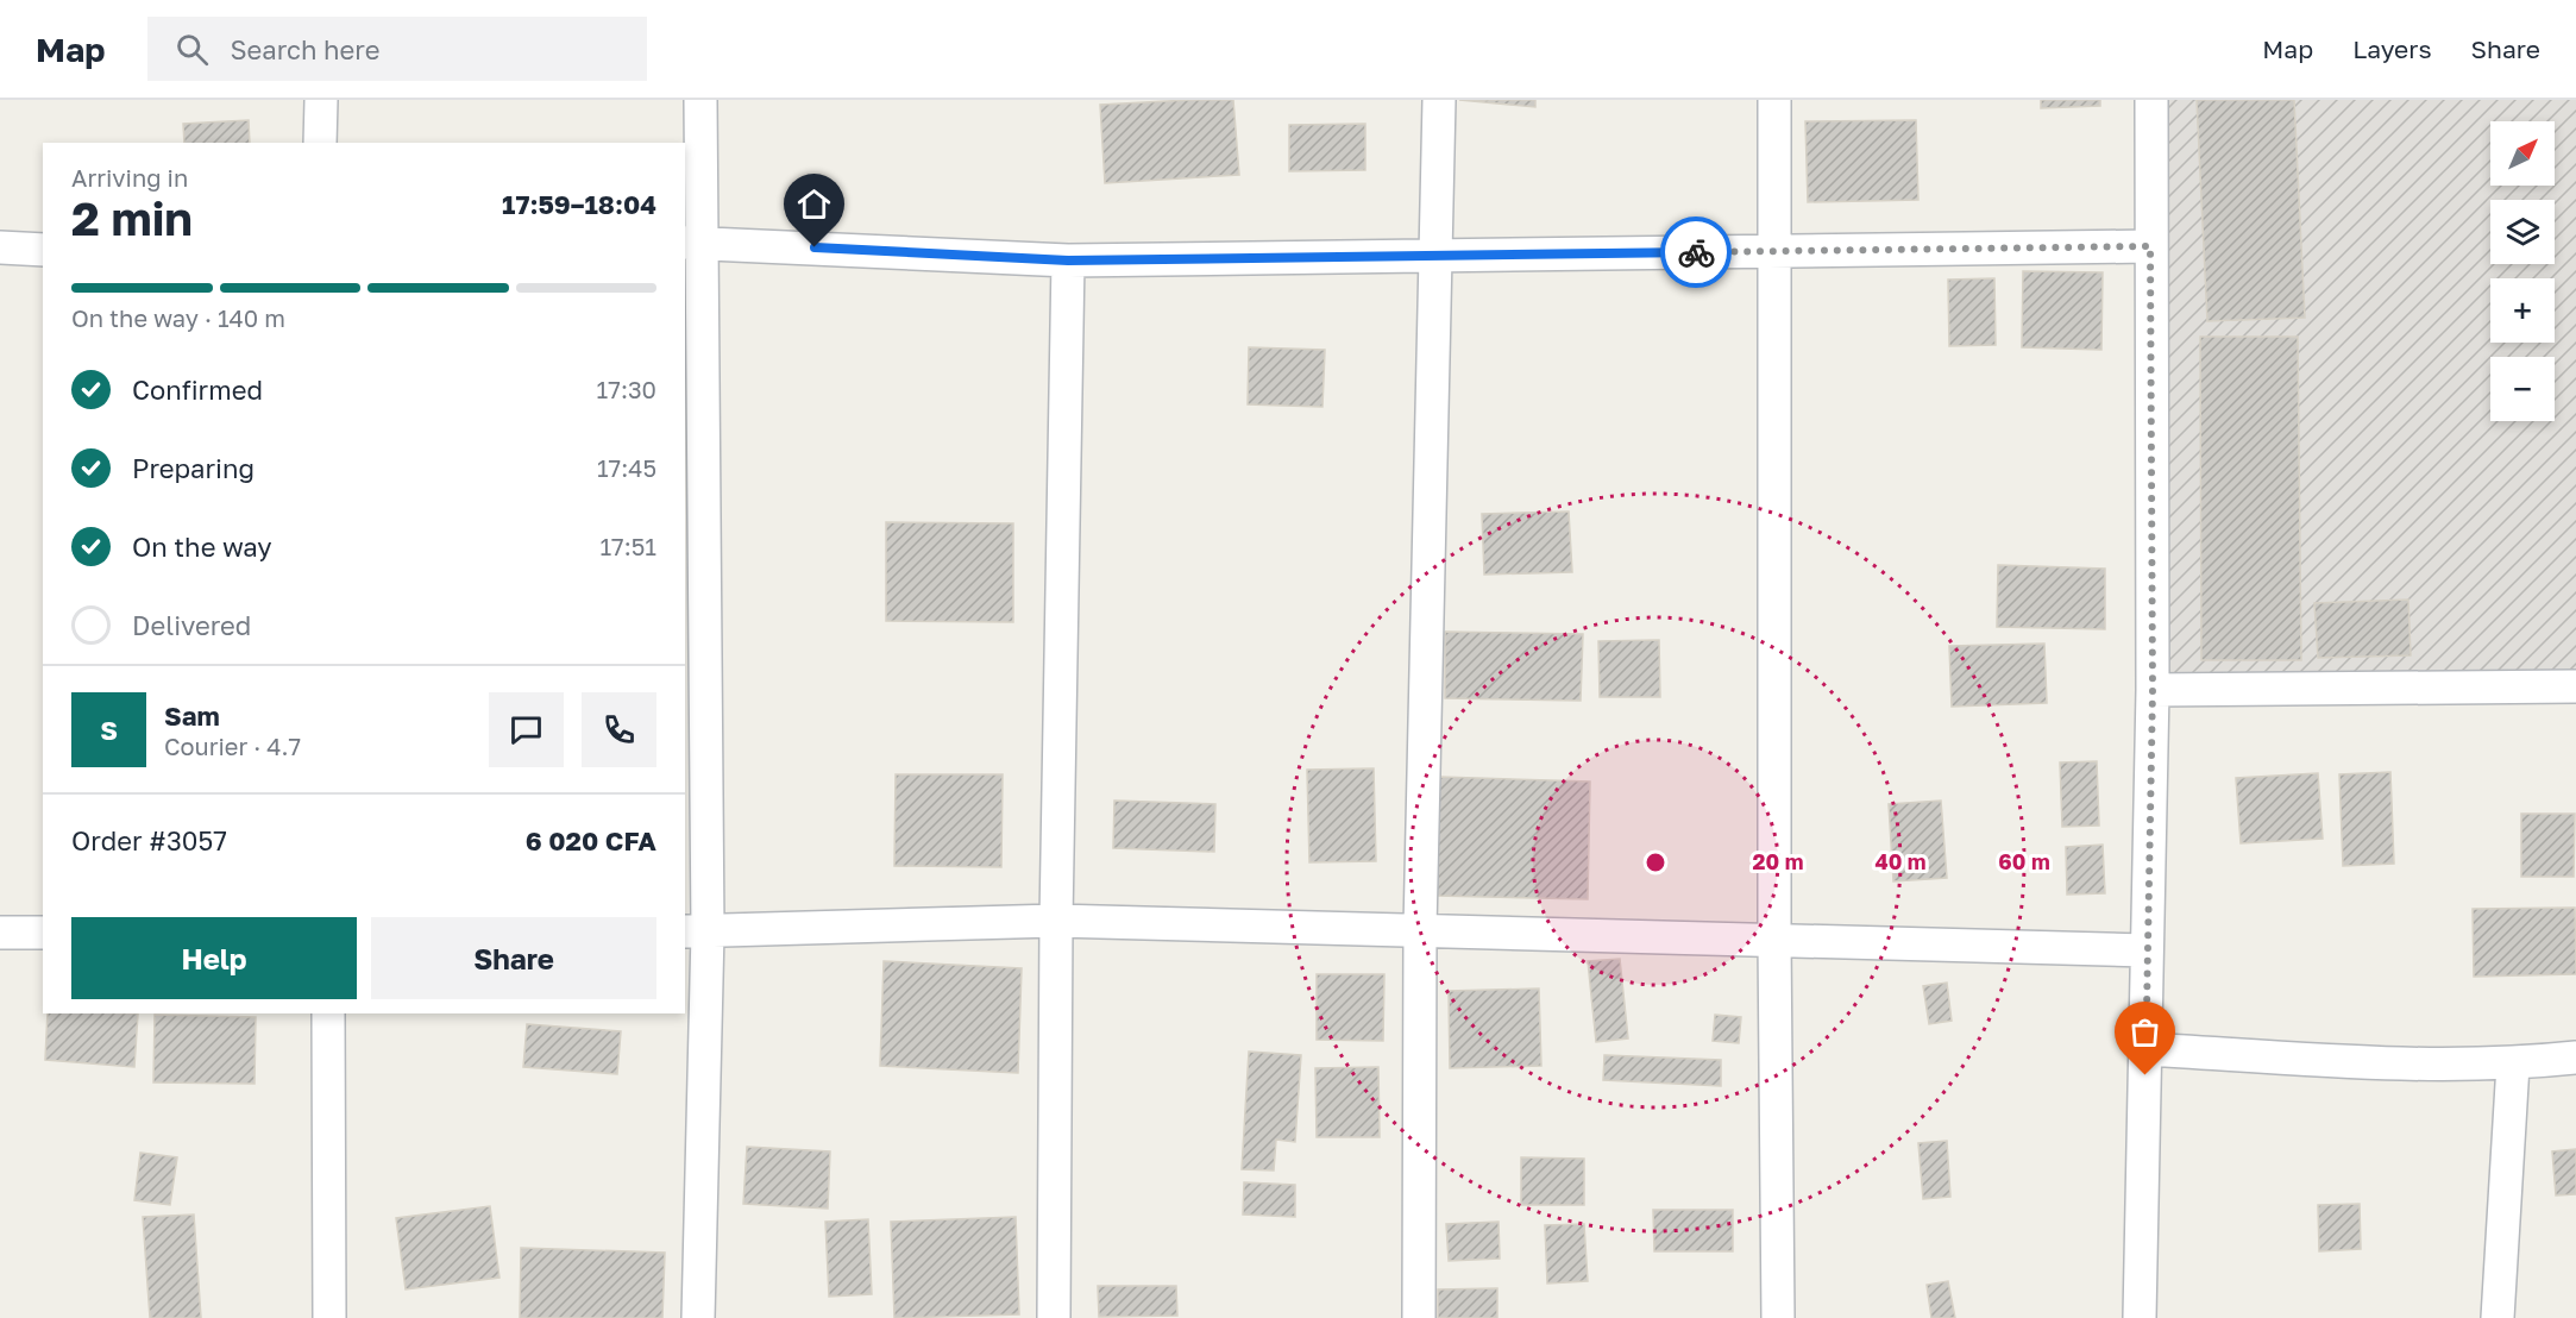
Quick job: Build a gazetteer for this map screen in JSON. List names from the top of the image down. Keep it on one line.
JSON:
{"north":"top right","page":{"header":"Map","search":"Search here","nav":["Map","Layers","Share"],"map_buttons":["+","−"],"heading":["2 min","Arriving in","17:59–18:04"],"panel":["Sam","Courier · 4.7","Order #3057","6 020 CFA"],"bar":"On the way · 140 m","list":[["Confirmed","17:30"],["Preparing","17:45"],["On the way","17:51"],"Delivered"],"round":"S","buttons":["Help","Share"]},"rings":["20 m","40 m","60 m"]}
